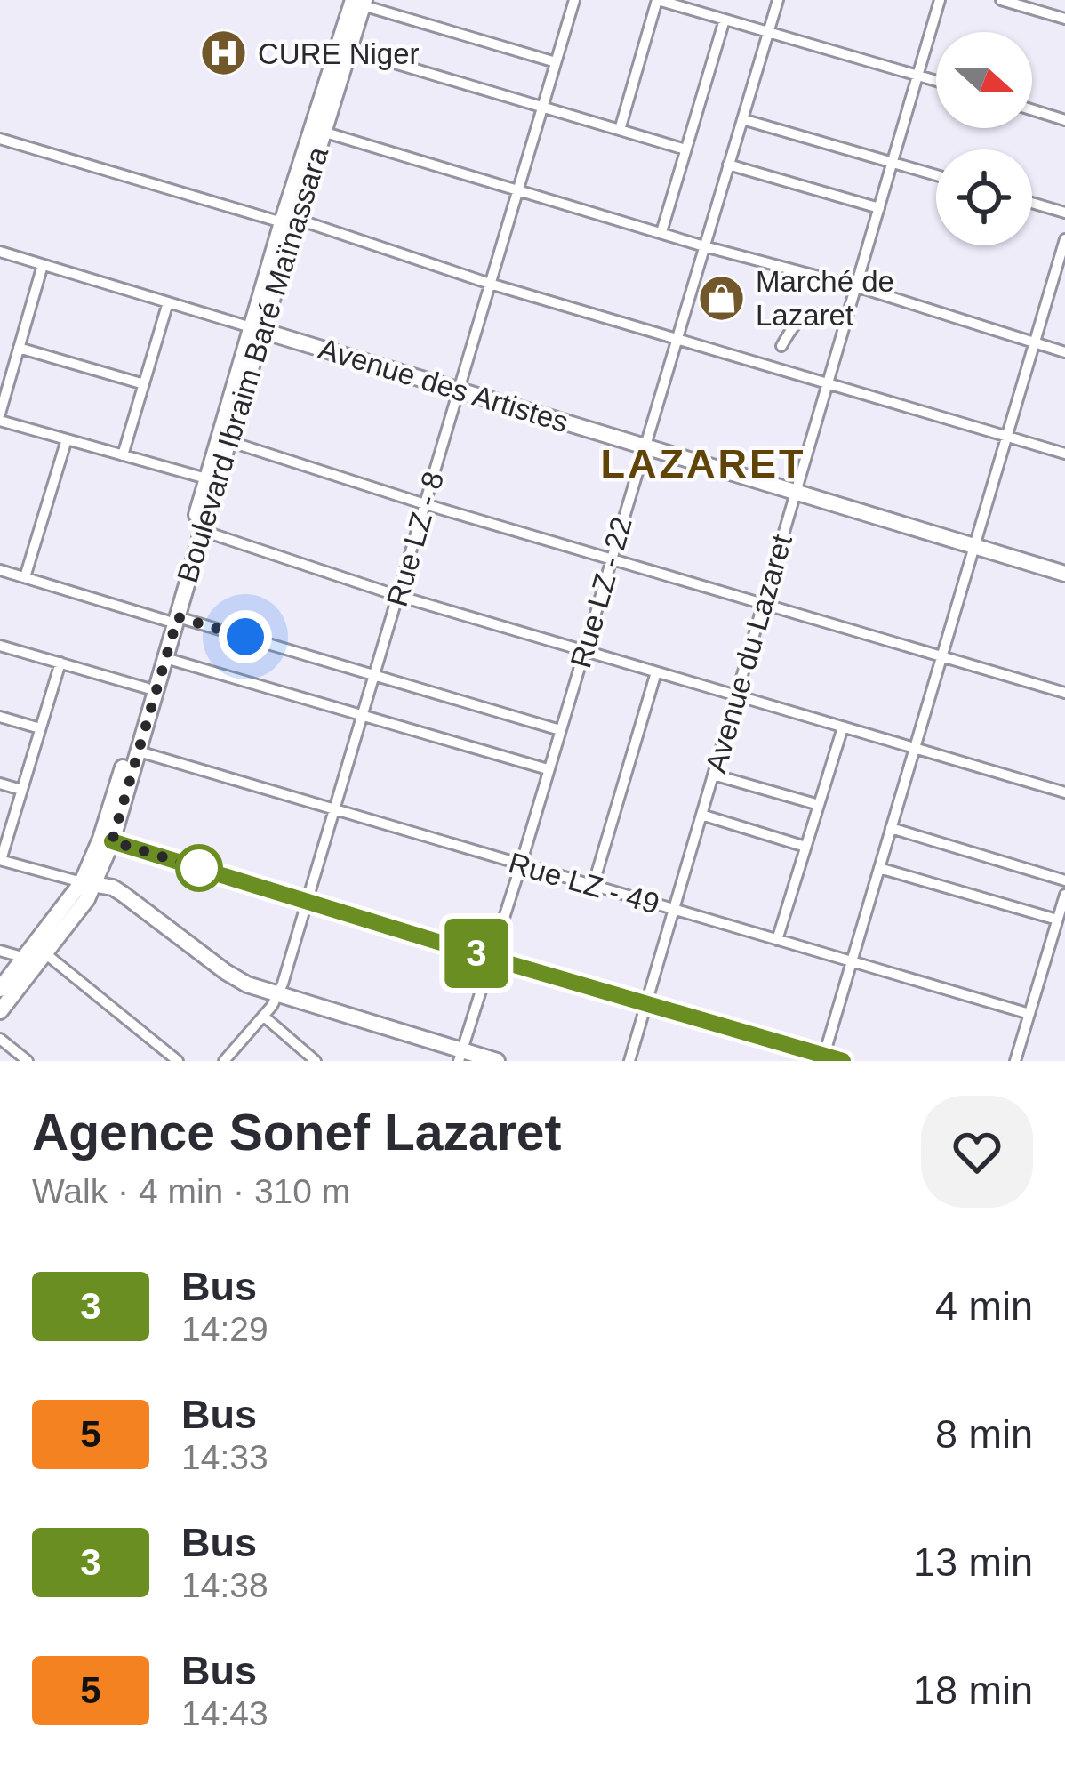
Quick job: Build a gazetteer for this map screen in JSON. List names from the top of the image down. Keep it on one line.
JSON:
{"streets":{"main road":["Boulevard Ibraim Baré Maïnassara","Avenue des Artistes"],"street":["Rue LZ - 8","Rue LZ - 22","Avenue du Lazaret","Rue LZ - 49"]},"crossings":[["Boulevard Ibraim Baré Maïnassara","Avenue des Artistes"],["Boulevard Ibraim Baré Maïnassara","Rue LZ - 49"],["Avenue des Artistes","Rue LZ - 8"],["Avenue des Artistes","Rue LZ - 22"],["Avenue des Artistes","Avenue du Lazaret"],["Rue LZ - 8","Rue LZ - 49"],["Rue LZ - 22","Rue LZ - 49"],["Avenue du Lazaret","Rue LZ - 49"]],"districts":["LAZARET"],"places":{"hospital":["CURE Niger"],"shop":["Marché de Lazaret"]},"lines":["bus line 3"],"north":"right","page":{"on_map":"3","heading":["Agence Sonef Lazaret","Walk · 4 min · 310 m"],"list":[{"mark":"3","name":"Bus","note":"14:29","value":"4 min"},{"mark":"5","name":"Bus","note":"14:33","value":"8 min"},{"mark":"3","name":"Bus","note":"14:38","value":"13 min"},{"mark":"5","name":"Bus","note":"14:43","value":"18 min"}]}}
